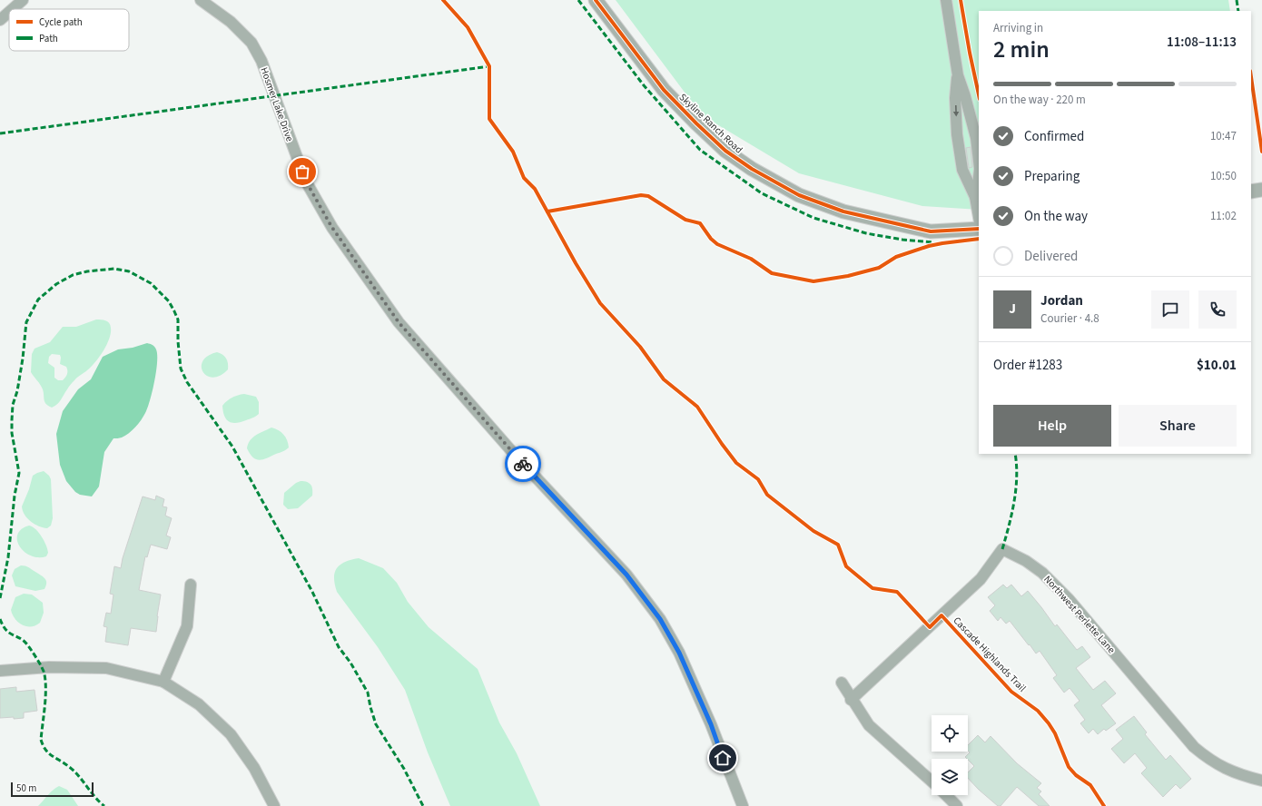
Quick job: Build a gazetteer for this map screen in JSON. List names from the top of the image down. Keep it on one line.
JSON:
{"streets":{"street":["Hosmer Lake Drive","Skyline Ranch Road","Northwest Perlette Lane"],"cycle path":["Cascade Highlands Trail"]},"legend":["Cycle path","Path"],"scale_bar":"50 m","page":{"heading":["2 min","Arriving in","11:08–11:13"],"panel":["Jordan","Courier · 4.8","Order #1283","$10.01"],"bar":"On the way · 220 m","list":[["Confirmed","10:47"],["Preparing","10:50"],["On the way","11:02"],"Delivered"],"round":"J","buttons":["Help","Share"],"scale":"50 m"}}
